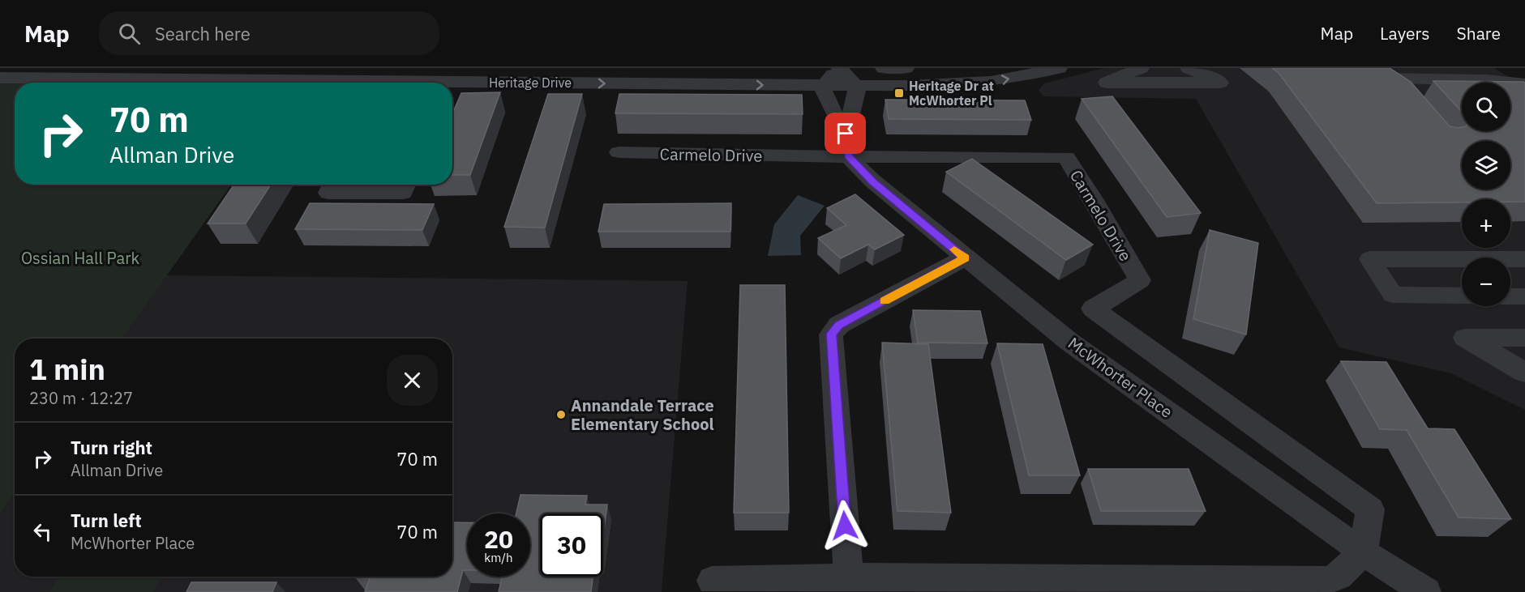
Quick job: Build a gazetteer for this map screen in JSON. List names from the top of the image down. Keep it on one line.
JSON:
{"streets":{"street":["Heritage Drive","Carmelo Drive","McWhorter Place"]},"crossings":[["Heritage Drive","McWhorter Place"],["Carmelo Drive","McWhorter Place"]],"one_way":["Heritage Drive"],"parks":["Ossian Hall Park"],"places":{"transit":["Heritage Dr at McWhorter Pl"],"other":["Annandale Terrace Elementary School"]},"page":{"header":"Map","search":"Search here","nav":["Map","Layers","Share"],"map_buttons":["+","−"],"turn":["70 m","Allman Drive"],"heading":["1 min","230 m · 12:27"],"list":[{"name":"Turn right","note":"Allman Drive","value":"70 m"},{"name":"Turn left","note":"McWhorter Place","value":"70 m"}],"speed":"20 km/h","limit":"30"}}
